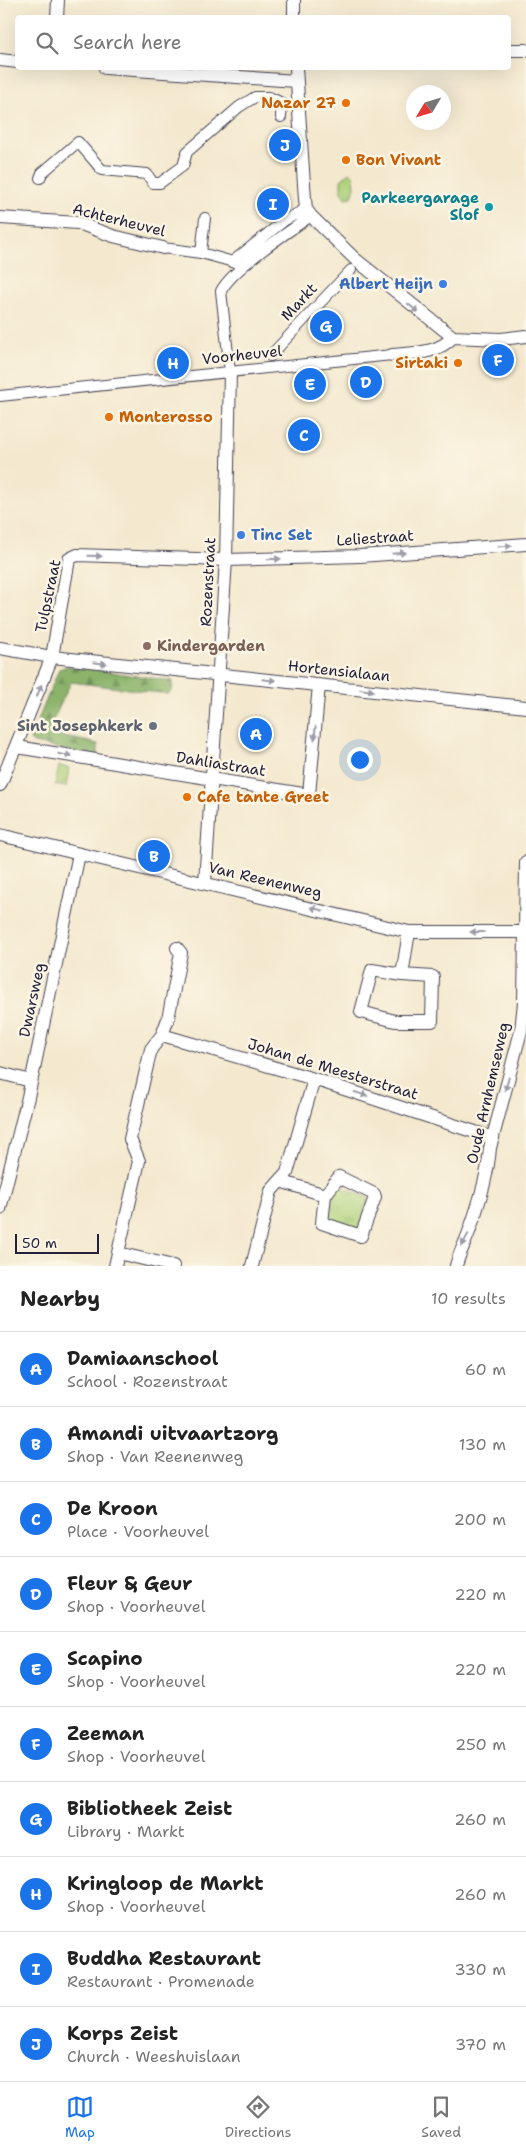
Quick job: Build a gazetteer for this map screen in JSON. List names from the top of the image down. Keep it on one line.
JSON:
{"streets":{"street":["Achterheuvel","Markt","Voorheuvel","Leliestraat","Rozenstraat","Tulpstraat","Hortensialaan","Dahliastraat","Van Reenenweg","Dwarsweg","Johan de Meesterstraat","Oude Arnhemseweg"]},"crossings":[["Voorheuvel","Rozenstraat"],["Leliestraat","Rozenstraat"],["Leliestraat","Tulpstraat"],["Rozenstraat","Tulpstraat"],["Rozenstraat","Hortensialaan"],["Rozenstraat","Dahliastraat"],["Rozenstraat","Van Reenenweg"],["Tulpstraat","Hortensialaan"],["Tulpstraat","Dahliastraat"],["Hortensialaan","Dahliastraat"],["Van Reenenweg","Dwarsweg"],["Van Reenenweg","Oude Arnhemseweg"],["Johan de Meesterstraat","Oude Arnhemseweg"]],"one_way":["Leliestraat","Hortensialaan","Van Reenenweg","Johan de Meesterstraat","Oude Arnhemseweg"],"places":["Nazar 27","Bon Vivant","Parkeergarage Slof","Albert Heijn","Sirtaki","Monterosso","Tinc Set","Kindergarden","Sint Josephkerk","Cafe tante Greet"],"scale_bar":"50 m","north":"bottom left","page":{"search":"Search here","pins":["J","I","G","F","H","D","E","C","A","B"],"scale":"50 m","heading":["Nearby","10 results"],"list":[{"mark":"A","name":"Damiaanschool","note":"School · Rozenstraat","value":"60 m"},{"mark":"B","name":"Amandi uitvaartzorg","note":"Shop · Van Reenenweg","value":"130 m"},{"mark":"C","name":"De Kroon","note":"Place · Voorheuvel","value":"200 m"},{"mark":"D","name":"Fleur & Geur","note":"Shop · Voorheuvel","value":"220 m"},{"mark":"E","name":"Scapino","note":"Shop · Voorheuvel","value":"220 m"},{"mark":"F","name":"Zeeman","note":"Shop · Voorheuvel","value":"250 m"},{"mark":"G","name":"Bibliotheek Zeist","note":"Library · Markt","value":"260 m"},{"mark":"H","name":"Kringloop de Markt","note":"Shop · Voorheuvel","value":"260 m"},{"mark":"I","name":"Buddha Restaurant","note":"Restaurant · Promenade","value":"330 m"},{"mark":"J","name":"Korps Zeist","note":"Church · Weeshuislaan","value":"370 m"}],"nav":["Map","Directions","Saved"]}}
